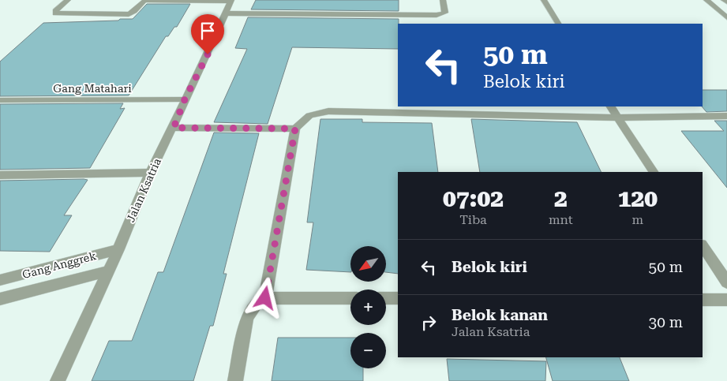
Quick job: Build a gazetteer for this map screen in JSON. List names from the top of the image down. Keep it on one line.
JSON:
{"streets":{"street":["Gang Matahari","Jalan Ksatria","Gang Anggrek"]},"crossings":[["Gang Matahari","Jalan Ksatria"],["Jalan Ksatria","Gang Anggrek"]],"north":"bottom left","page":{"turn":["50 m","Belok kiri"],"eta":["07:02","Tiba","2","mnt","120","m"],"list":[{"name":"Belok kiri","value":"50 m"},{"name":"Belok kanan","note":"Jalan Ksatria","value":"30 m"}],"map_buttons":["+","−"]}}
